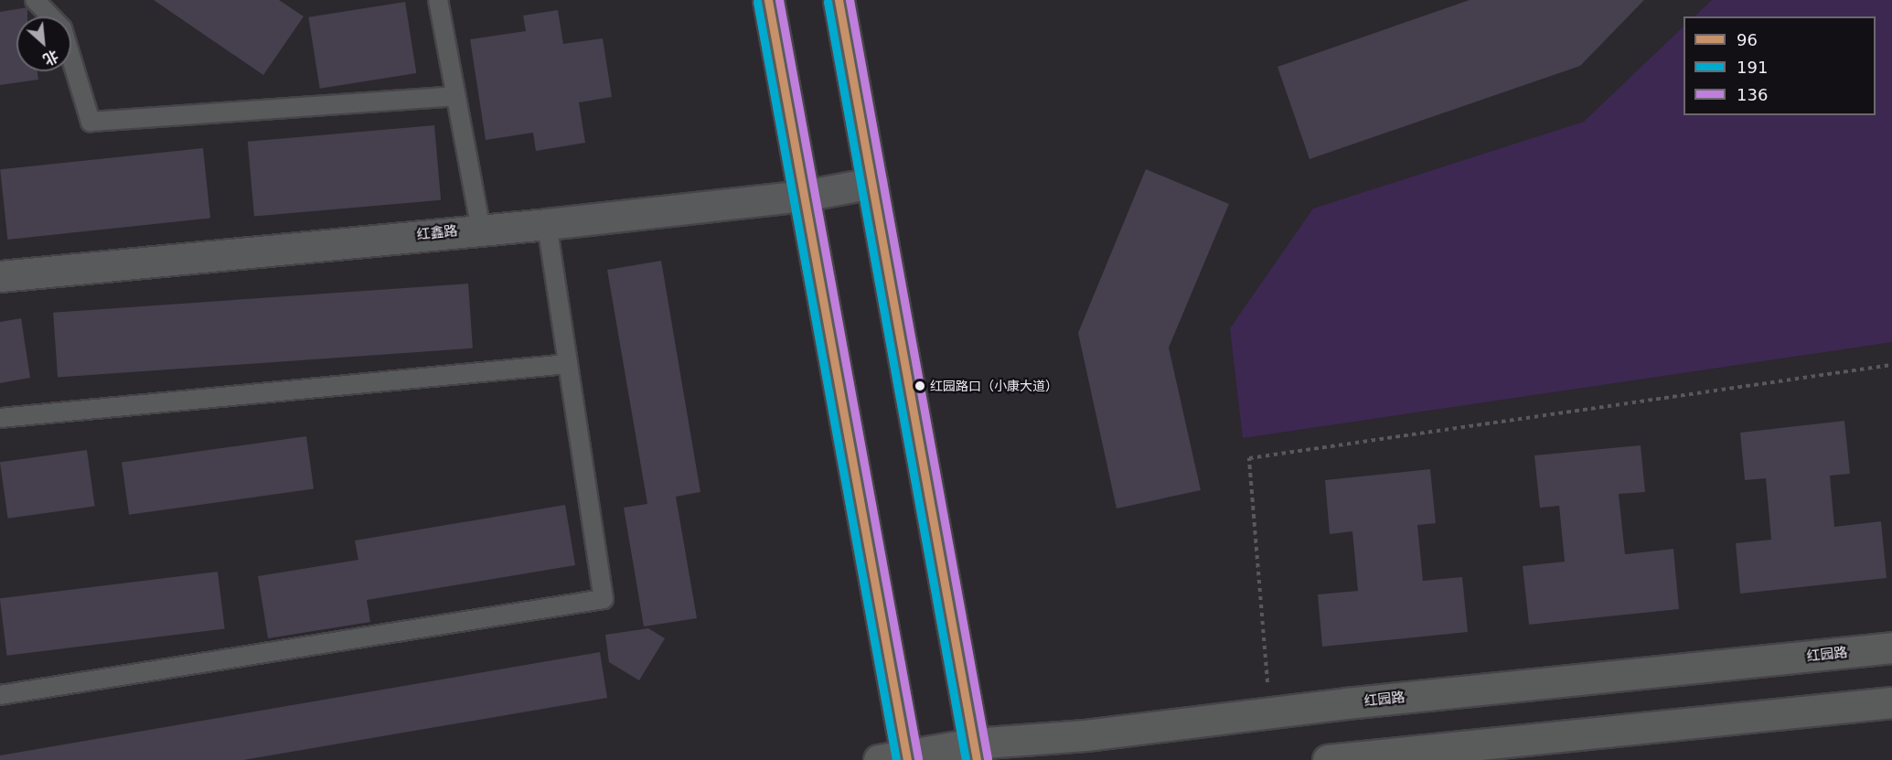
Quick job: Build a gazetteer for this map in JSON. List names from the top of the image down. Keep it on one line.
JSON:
{"streets":{"main road":["红园路"],"street":["红鑫路"]},"places":["红园路口（小康大道）"],"lines":["transit line 96","transit line 136","transit line 191"],"legend":["96","191","136"],"north":"bottom right"}
